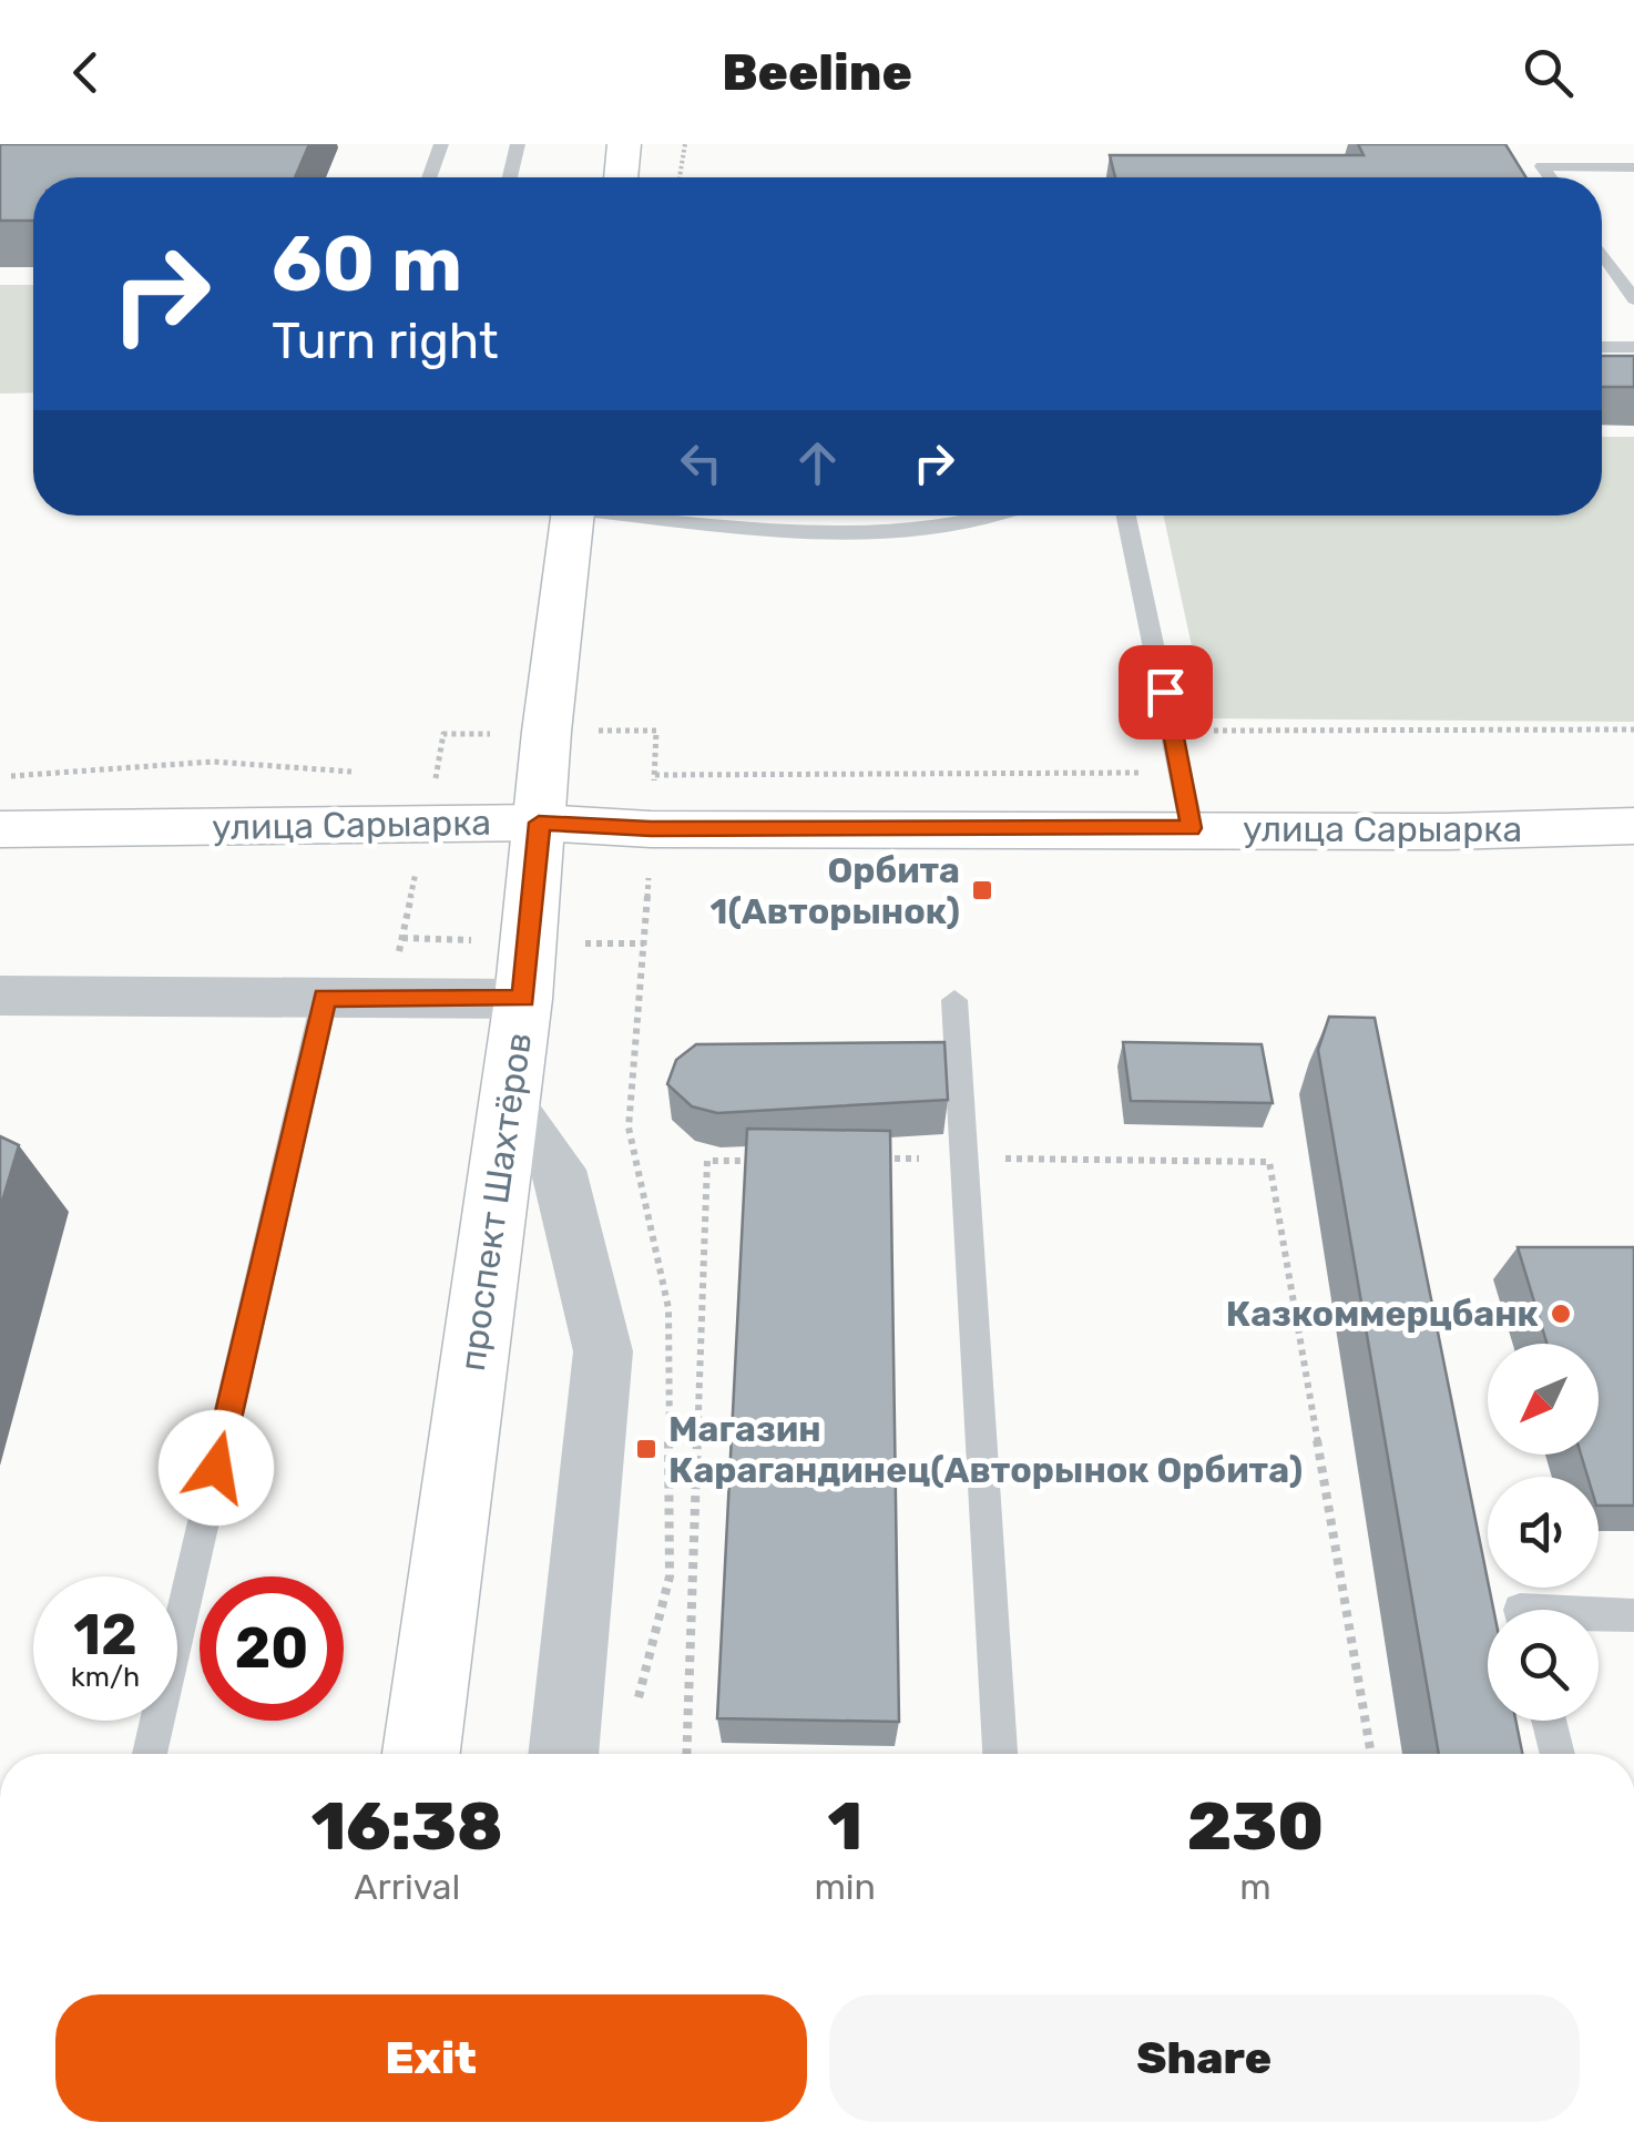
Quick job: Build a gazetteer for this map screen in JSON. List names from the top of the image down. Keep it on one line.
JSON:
{"streets":{"main road":["улица Сарыарка","проспект Шахтёров"]},"crossings":[["улица Сарыарка","проспект Шахтёров"]],"places":{"transit":["Орбита 1(Авторынок)","Магазин Карагандинец(Авторынок Орбита)"],"other":["Казкоммерцбанк"]},"north":"bottom left","page":{"header":"Beeline","turn":["60 m","Turn right"],"speed":"12 km/h","limit":"20","eta":["16:38","Arrival","1","min","230","m"],"buttons":["Exit","Share"]}}
